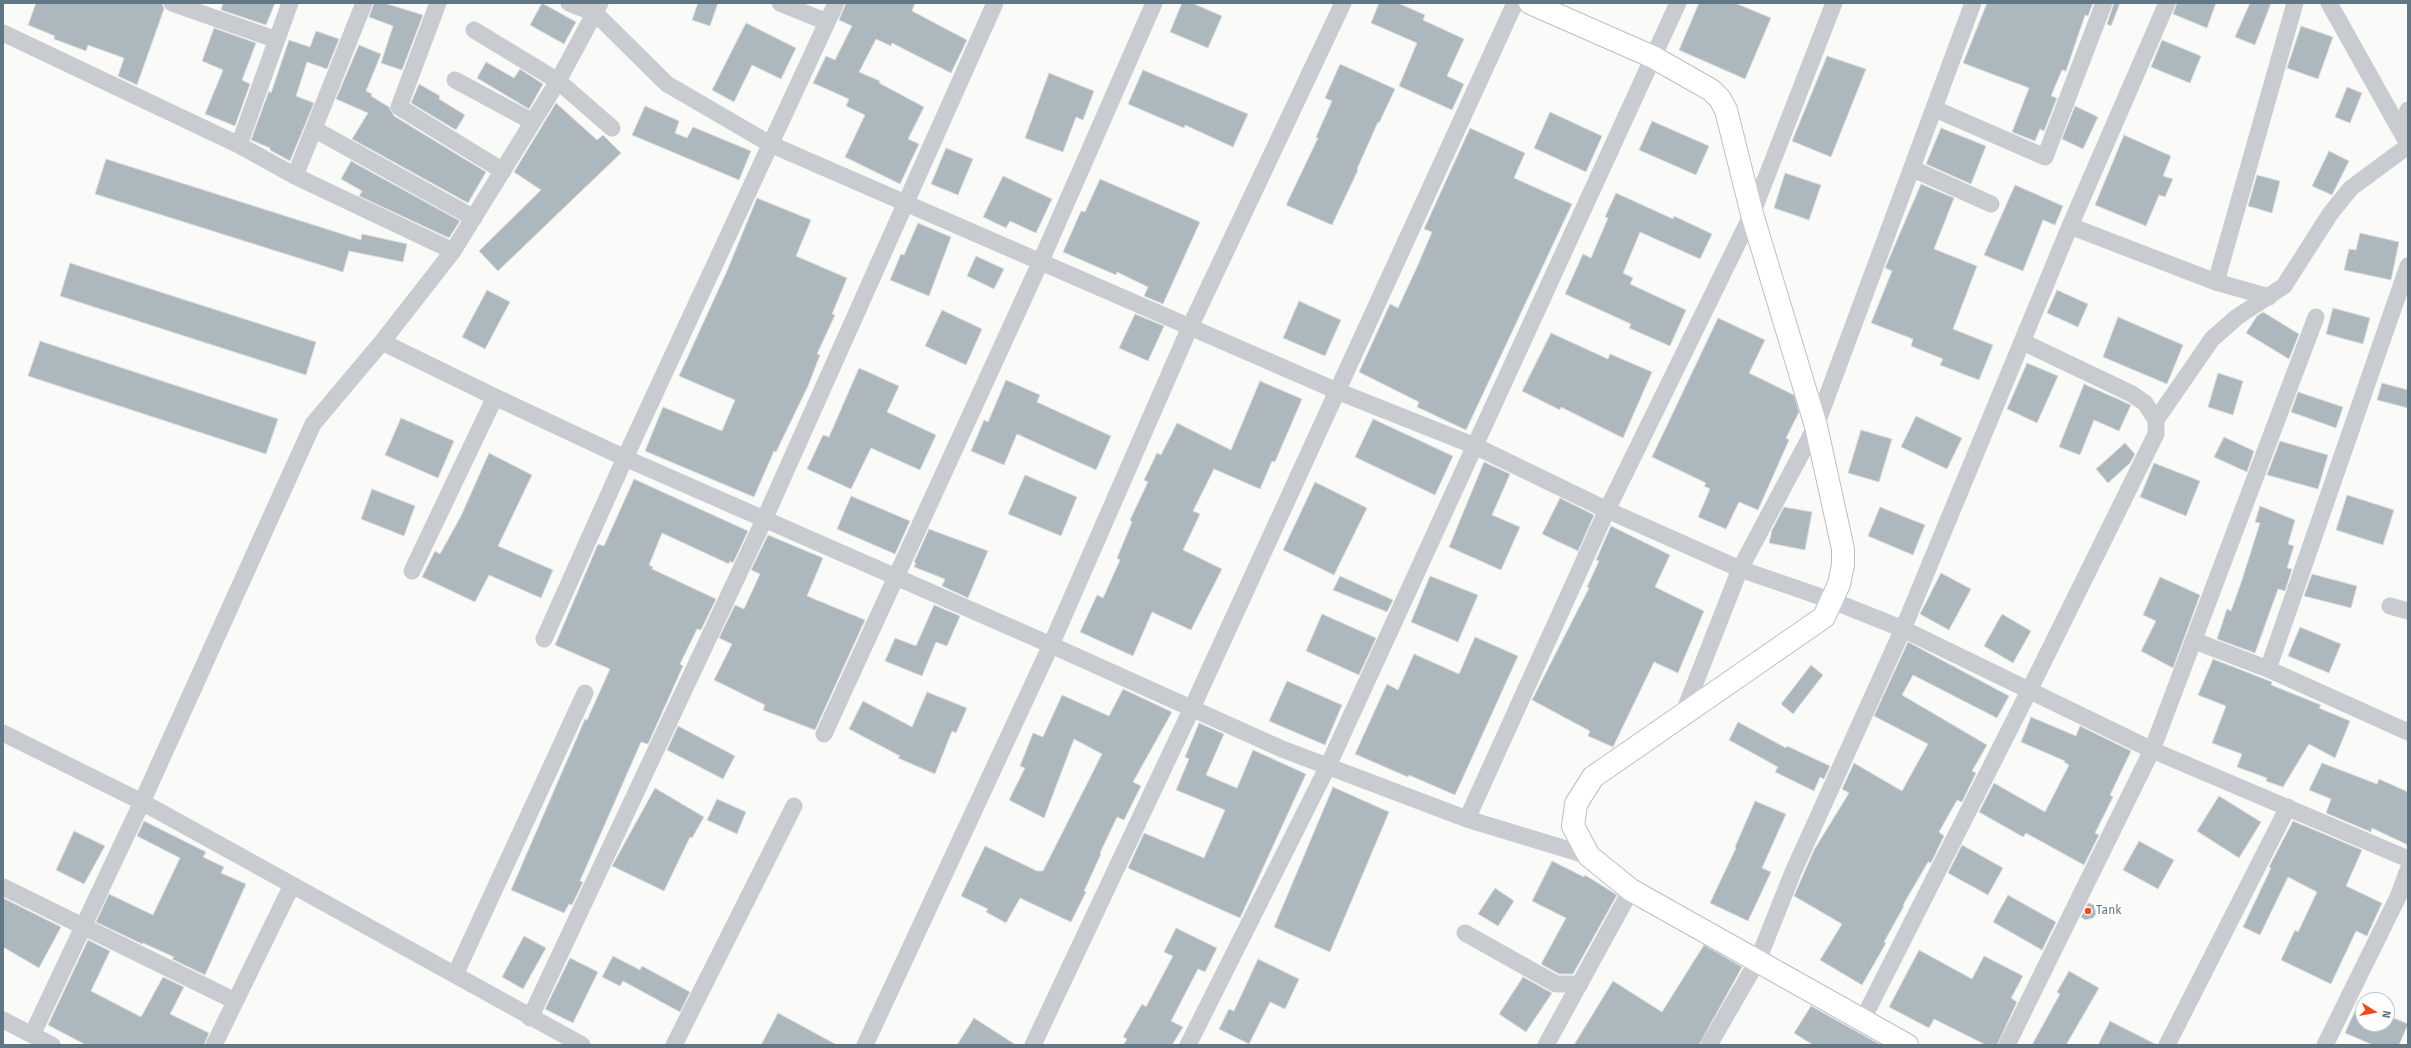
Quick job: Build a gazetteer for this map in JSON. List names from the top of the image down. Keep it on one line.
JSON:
{"places":["Tank"],"north":"right"}
